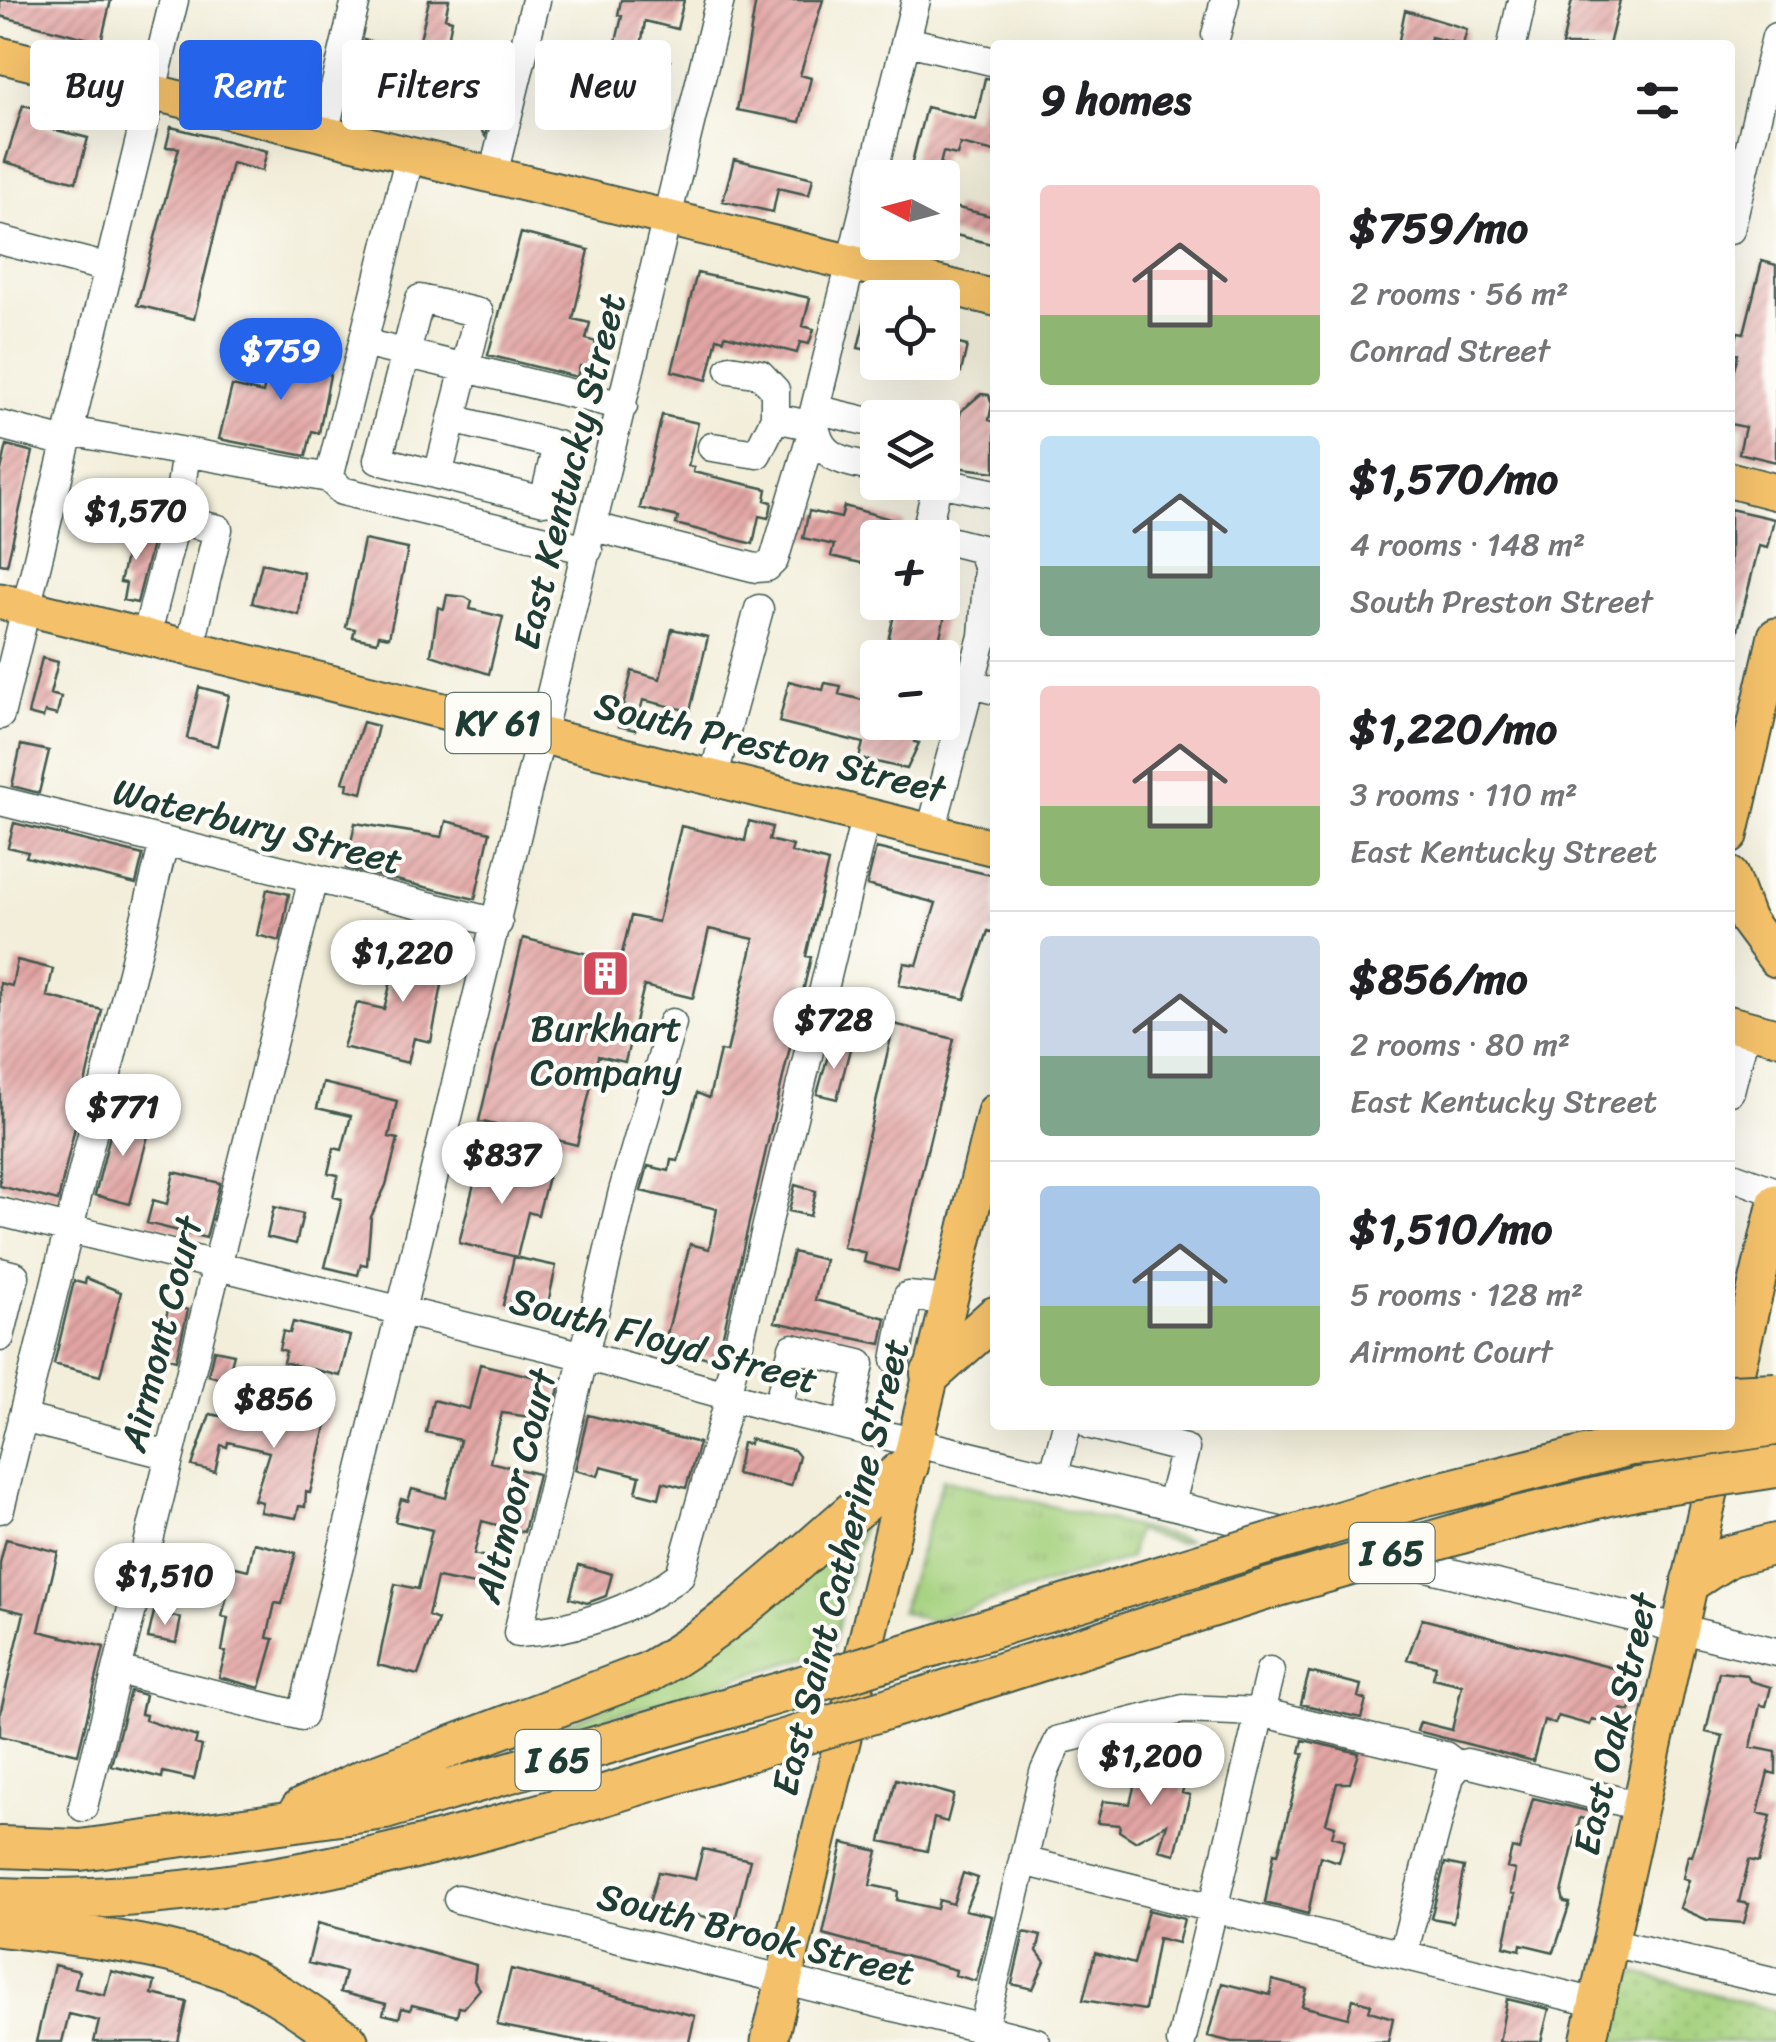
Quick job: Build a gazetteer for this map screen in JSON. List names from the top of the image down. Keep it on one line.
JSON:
{"streets":{"highway":["I 65"],"main road":["KY 61","South Preston Street","East Saint Catherine Street","East Oak Street"],"street":["East Kentucky Street","Waterbury Street","Airmont Court","South Floyd Street","Altmoor Court","South Brook Street"]},"crossings":[["East Kentucky Street","South Preston Street"],["East Kentucky Street","Waterbury Street"],["East Kentucky Street","Airmont Court"],["East Kentucky Street","South Floyd Street"],["Waterbury Street","Airmont Court"],["Airmont Court","South Floyd Street"],["South Floyd Street","Altmoor Court"],["South Floyd Street","East Saint Catherine Street"],["South Floyd Street","East Oak Street"],["East Saint Catherine Street","South Brook Street"]],"places":{"building":["Burkhart Company"]},"north":"left","page":{"chip":["Buy","Rent","Filters","New"],"heading":"9 homes","map_buttons":["+","−"],"list":[{"name":"$759/mo","note":"2 rooms · 56 m² · Conrad Street"},{"name":"$1,570/mo","note":"4 rooms · 148 m² · South Preston Street"},{"name":"$1,220/mo","note":"3 rooms · 110 m² · East Kentucky Street"},{"name":"$856/mo","note":"2 rooms · 80 m² · East Kentucky Street"},{"name":"$1,510/mo","note":"5 rooms · 128 m² · Airmont Court"}],"price":["$759","$1,570","$1,220","$728","$771","$837","$856","$1,510","$1,200"]}}
